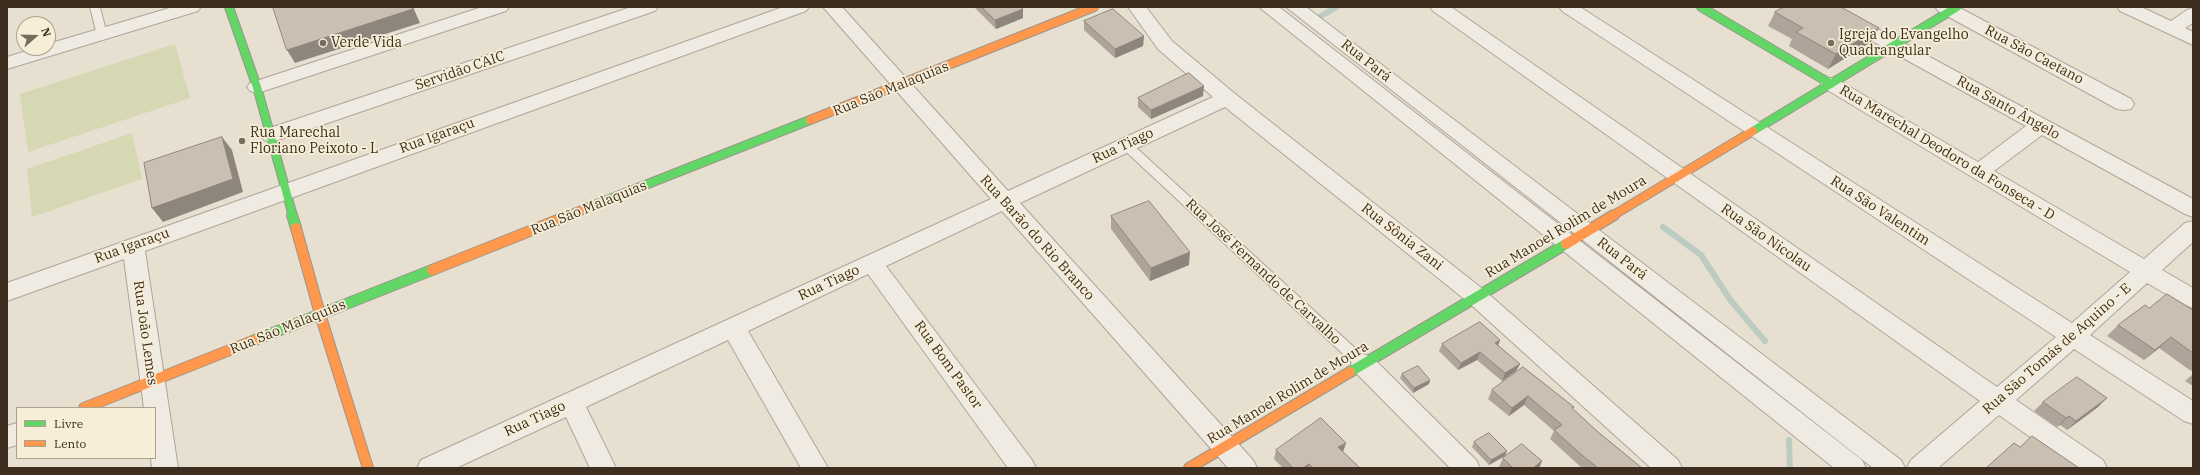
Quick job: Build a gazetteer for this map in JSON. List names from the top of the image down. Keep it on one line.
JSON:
{"streets":{"street":["Rua São Caetano","Rua Pará","Servidão CAIC","Rua São Malaquias","Rua Santo Ângelo","Rua Igaraçu","Rua Tiago","Rua Marechal Deodoro da Fonseca - D","Rua São Valentim","Rua Manoel Rolim de Moura","Rua Sônia Zani","Rua Barão do Rio Branco","Rua São Nicolau","Rua José Fernando de Carvalho","Rua João Lemes","Rua São Tomás de Aquino - E","Rua Bom Pastor"]},"crossings":[["Rua São Caetano","Rua Manoel Rolim de Moura"],["Rua Pará","Rua Manoel Rolim de Moura"],["Rua São Malaquias","Rua Barão do Rio Branco"],["Rua São Malaquias","Rua João Lemes"],["Rua Santo Ângelo","Rua Manoel Rolim de Moura"],["Rua Igaraçu","Rua João Lemes"],["Rua Tiago","Rua Sônia Zani"],["Rua Tiago","Rua Barão do Rio Branco"],["Rua Tiago","Rua José Fernando de Carvalho"],["Rua Tiago","Rua Bom Pastor"],["Rua Marechal Deodoro da Fonseca - D","Rua Manoel Rolim de Moura"],["Rua Marechal Deodoro da Fonseca - D","Rua São Tomás de Aquino - E"],["Rua São Valentim","Rua Manoel Rolim de Moura"],["Rua São Valentim","Rua São Tomás de Aquino - E"],["Rua Manoel Rolim de Moura","Rua Sônia Zani"],["Rua Manoel Rolim de Moura","Rua Barão do Rio Branco"],["Rua Manoel Rolim de Moura","Rua São Nicolau"],["Rua Manoel Rolim de Moura","Rua José Fernando de Carvalho"],["Rua São Nicolau","Rua São Tomás de Aquino - E"]],"places":["Verde Vida","Igreja do Evangelho Quadrangular","Rua Marechal Floriano Peixoto - L"],"legend":["Livre","Lento"],"north":"right"}
